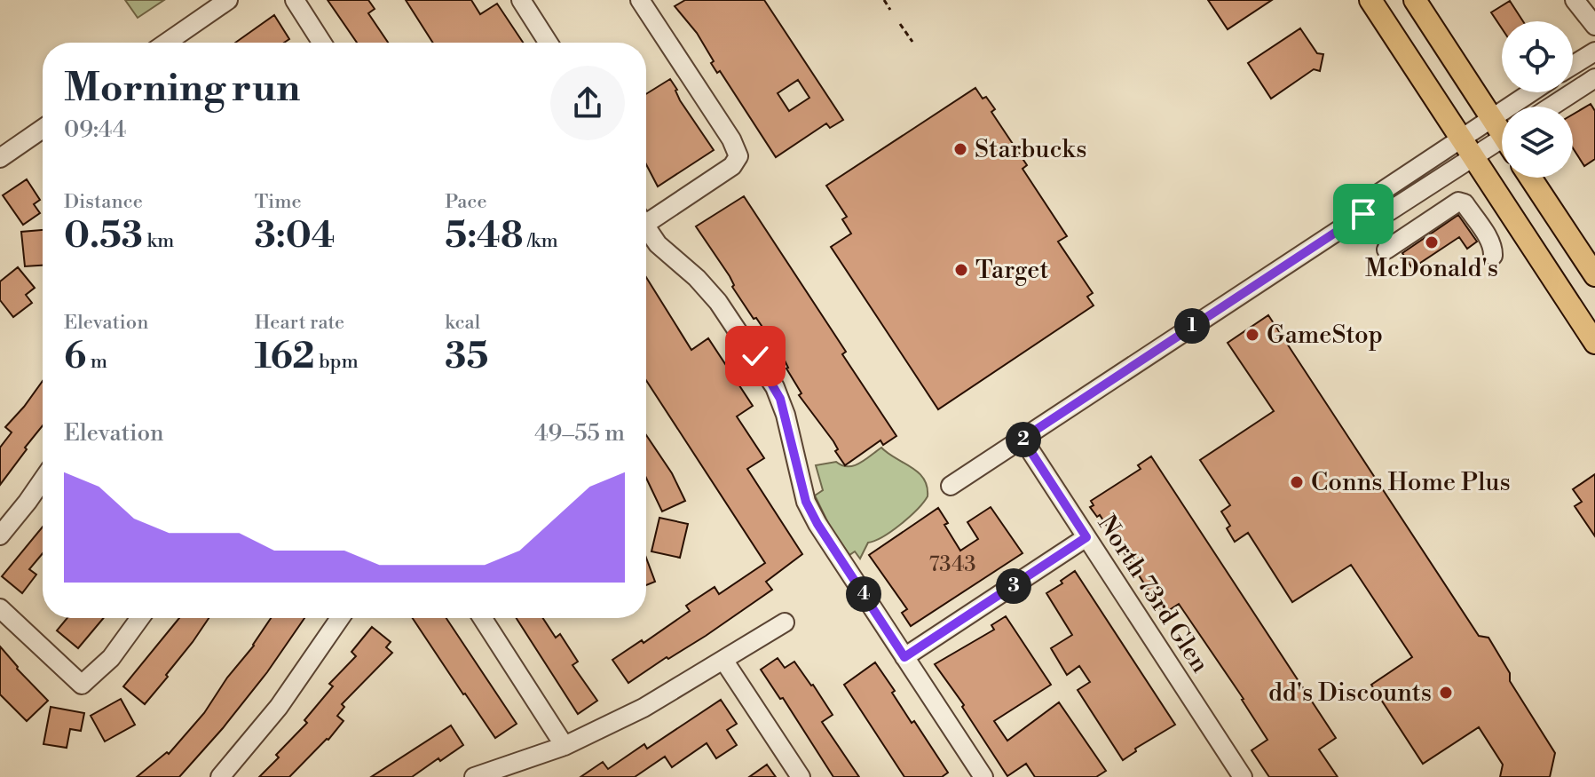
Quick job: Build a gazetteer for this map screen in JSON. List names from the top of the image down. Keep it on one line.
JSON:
{"streets":{"street":["North 73rd Glen"]},"places":["Starbucks","McDonald's","Target","GameStop","Conns Home Plus","dd's Discounts"],"house_numbers":["7343"],"page":{"heading":["Morning run","09:44"],"stats":[["Distance","0.53 km"],["Time","3:04"],["Pace","5:48 /km"],["Elevation","6 m"],["Heart rate","162 bpm"],["kcal","35"]],"pins":["1","2","3","4"],"chart":["Elevation","49–55 m"]}}
